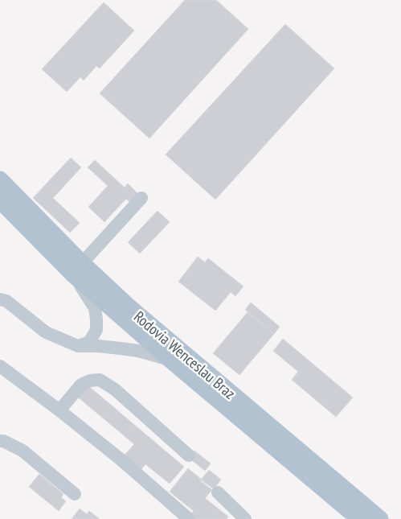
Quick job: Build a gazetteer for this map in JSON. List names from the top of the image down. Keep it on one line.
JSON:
{"streets":{"main road":["Rodovia Wenceslau Braz"]}}
